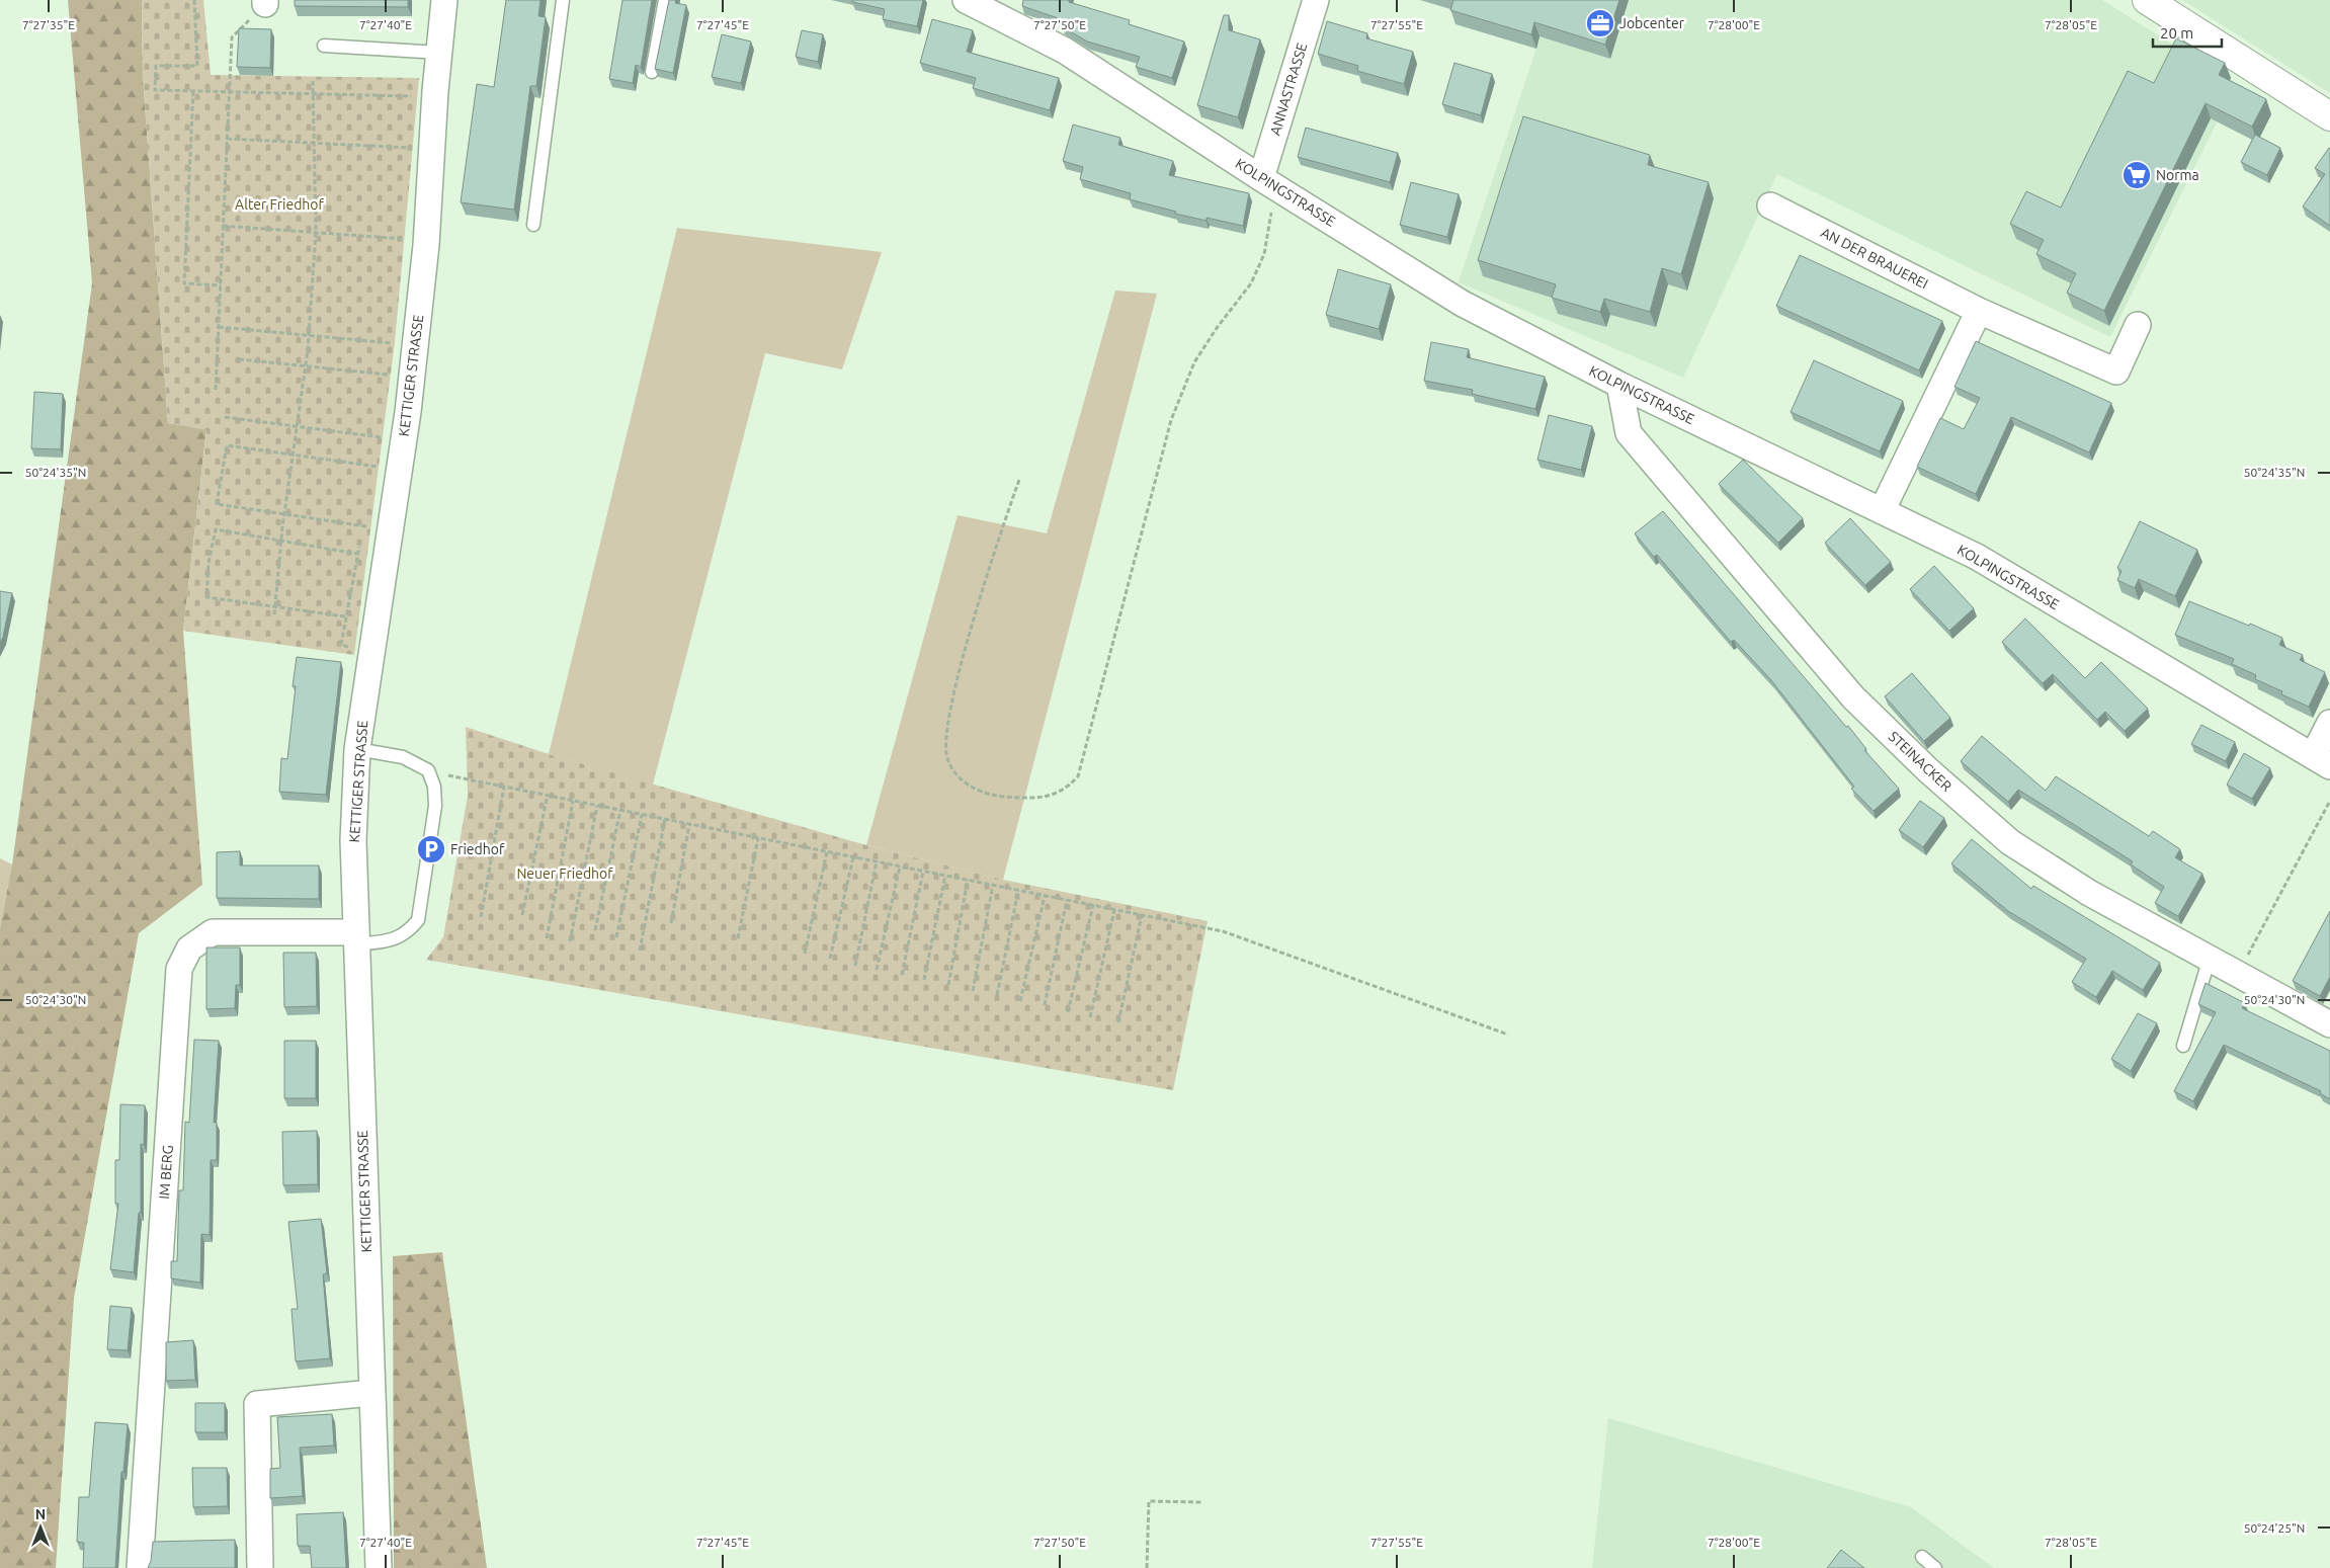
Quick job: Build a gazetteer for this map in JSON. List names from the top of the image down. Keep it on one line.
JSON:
{"streets":{"street":["ANNASTRASSE","KOLPINGSTRASSE","AN DER BRAUEREI","KETTIGER STRASSE","STEINACKER","IM BERG"]},"crossings":[["ANNASTRASSE","KOLPINGSTRASSE"],["KOLPINGSTRASSE","STEINACKER"],["KETTIGER STRASSE","IM BERG"]],"parks":["Alter Friedhof","Neuer Friedhof"],"places":{"office":["Jobcenter"],"supermarket":["Norma"],"parking":["Friedhof"]},"scale_bar":"20 m","north":"top","coordinates":["7°27'35\"E","7°27'40\"E","7°27'45\"E","7°27'50\"E","7°27'55\"E","7°28'00\"E","7°28'05\"E","50°24'35\"N","50°24'30\"N","50°24'25\"N"]}
